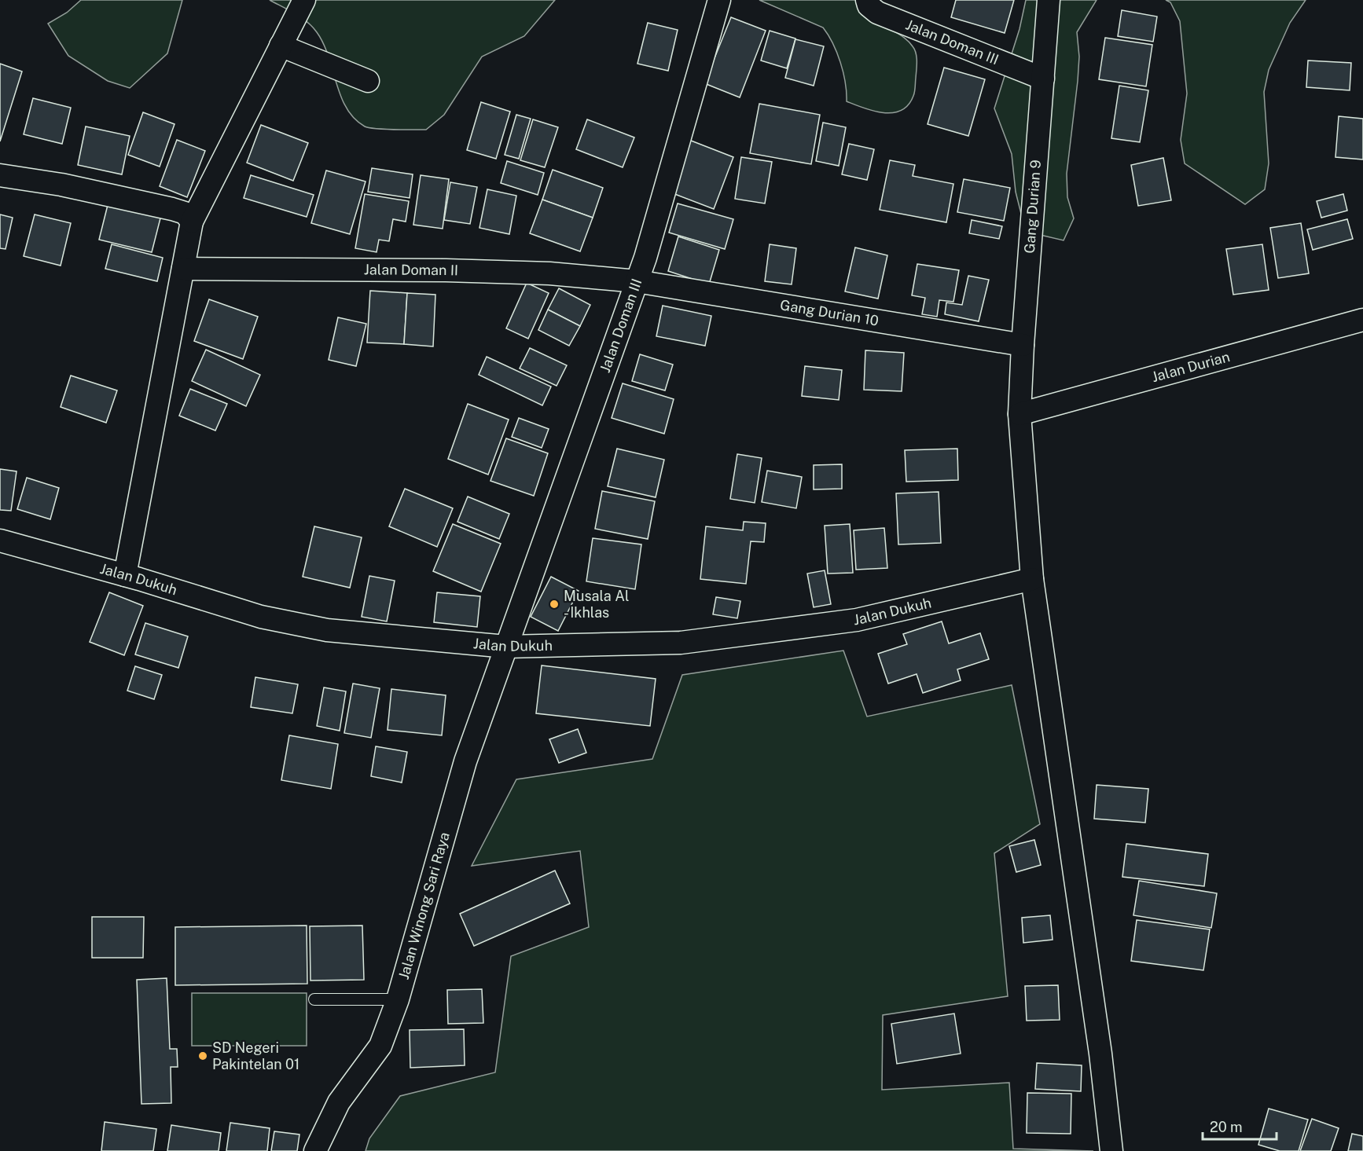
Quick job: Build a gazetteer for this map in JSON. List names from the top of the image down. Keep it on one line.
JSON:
{"streets":{"street":["Jalan Doman III","Gang Durian 9","Jalan Doman II","Gang Durian 10","Jalan Durian","Jalan Dukuh","Jalan Winong Sari Raya"]},"crossings":[["Jalan Doman III","Gang Durian 9"],["Jalan Doman III","Jalan Doman II"],["Jalan Doman III","Gang Durian 10"],["Jalan Doman III","Jalan Dukuh"],["Jalan Doman III","Jalan Winong Sari Raya"],["Gang Durian 9","Gang Durian 10"],["Gang Durian 9","Jalan Durian"],["Gang Durian 9","Jalan Dukuh"],["Jalan Doman II","Gang Durian 10"],["Jalan Dukuh","Jalan Winong Sari Raya"]],"places":["Musala Al - Ikhlas","SD Negeri Pakintelan 01"],"scale_bar":"20 m"}
